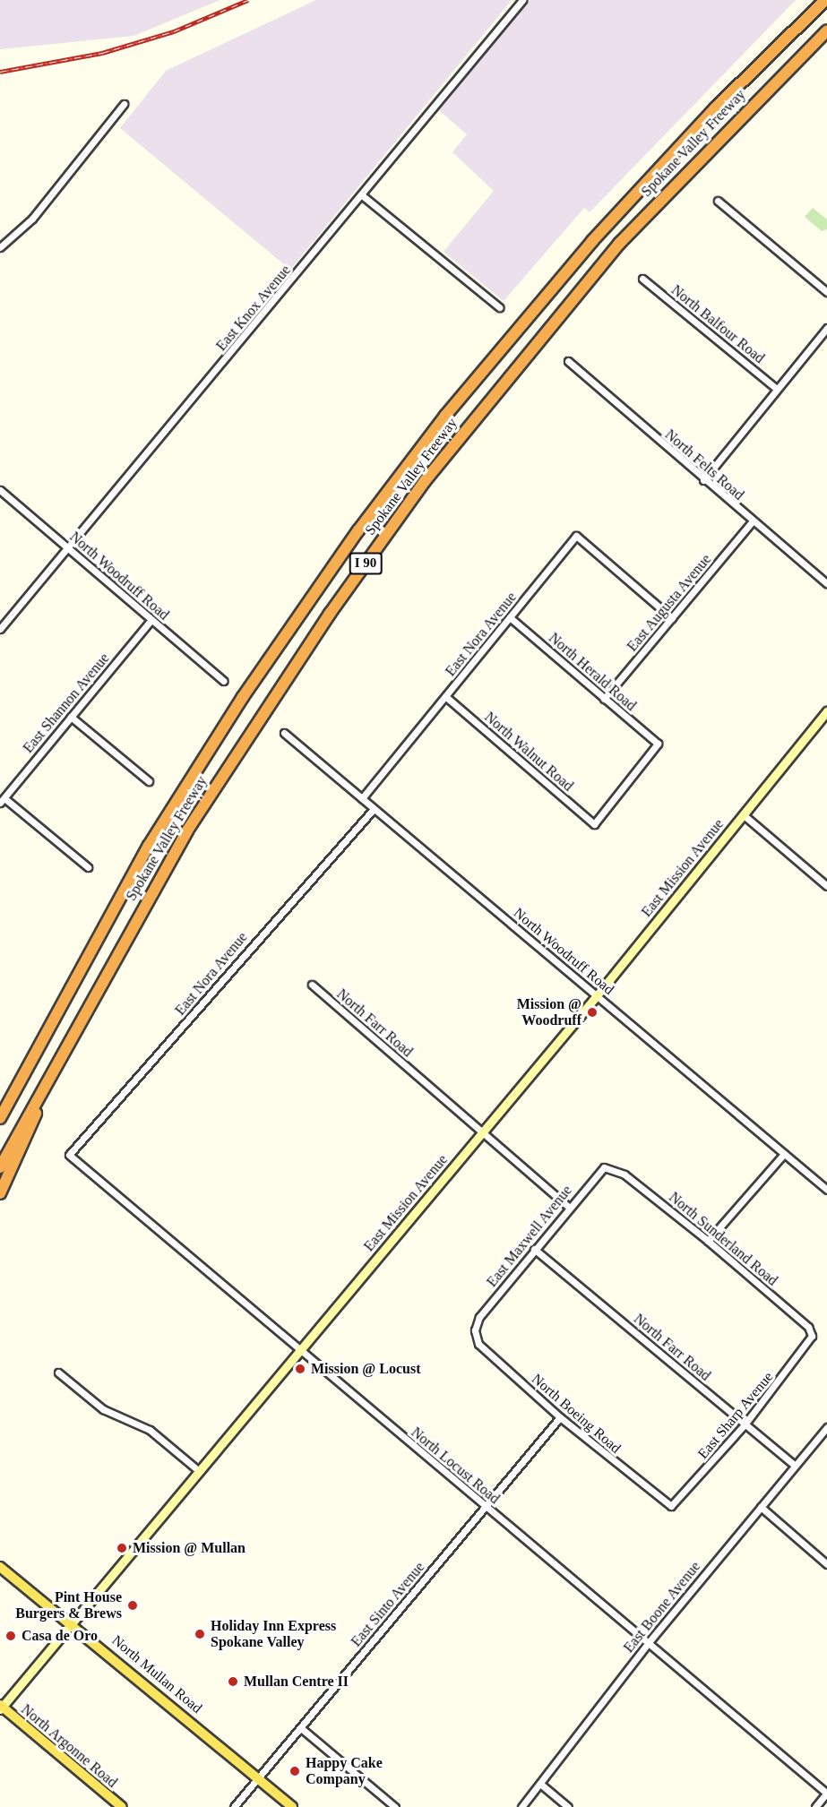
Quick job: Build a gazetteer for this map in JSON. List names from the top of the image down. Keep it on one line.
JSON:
{"streets":{"highway":["Spokane Valley Freeway","I 90"],"main road":["North Mullan Road","North Argonne Road"],"street":["East Knox Avenue","North Balfour Road","North Felts Road","North Woodruff Road","East Augusta Avenue","East Nora Avenue","North Herald Road","East Shannon Avenue","North Walnut Road","East Mission Avenue","North Farr Road","East Maxwell Avenue","North Sunderland Road","North Boeing Road","East Sharp Avenue","North Locust Road","East Sinto Avenue","East Boone Avenue"]},"crossings":[["East Knox Avenue","North Woodruff Road"],["North Felts Road","East Augusta Avenue"],["North Woodruff Road","East Nora Avenue"],["North Woodruff Road","East Shannon Avenue"],["North Woodruff Road","East Mission Avenue"],["East Augusta Avenue","East Nora Avenue"],["East Augusta Avenue","North Herald Road"],["East Nora Avenue","North Herald Road"],["East Nora Avenue","North Walnut Road"],["East Nora Avenue","North Locust Road"],["North Herald Road","North Walnut Road"],["East Mission Avenue","North Farr Road"],["East Mission Avenue","North Locust Road"],["East Mission Avenue","North Mullan Road"],["East Mission Avenue","North Argonne Road"],["North Farr Road","East Maxwell Avenue"],["North Farr Road","East Sharp Avenue"],["North Farr Road","East Boone Avenue"],["East Maxwell Avenue","North Sunderland Road"],["East Maxwell Avenue","North Boeing Road"],["North Sunderland Road","East Sharp Avenue"],["North Boeing Road","East Sharp Avenue"],["North Boeing Road","East Sinto Avenue"],["North Locust Road","East Sinto Avenue"],["North Locust Road","East Boone Avenue"],["East Sinto Avenue","North Mullan Road"]],"places":["Mission @ Woodruff","Mission @ Locust","Mission @ Mullan","Pint House Burgers & Brews","Holiday Inn Express Spokane Valley","Casa de Oro","Mullan Centre II","Happy Cake Company"]}
